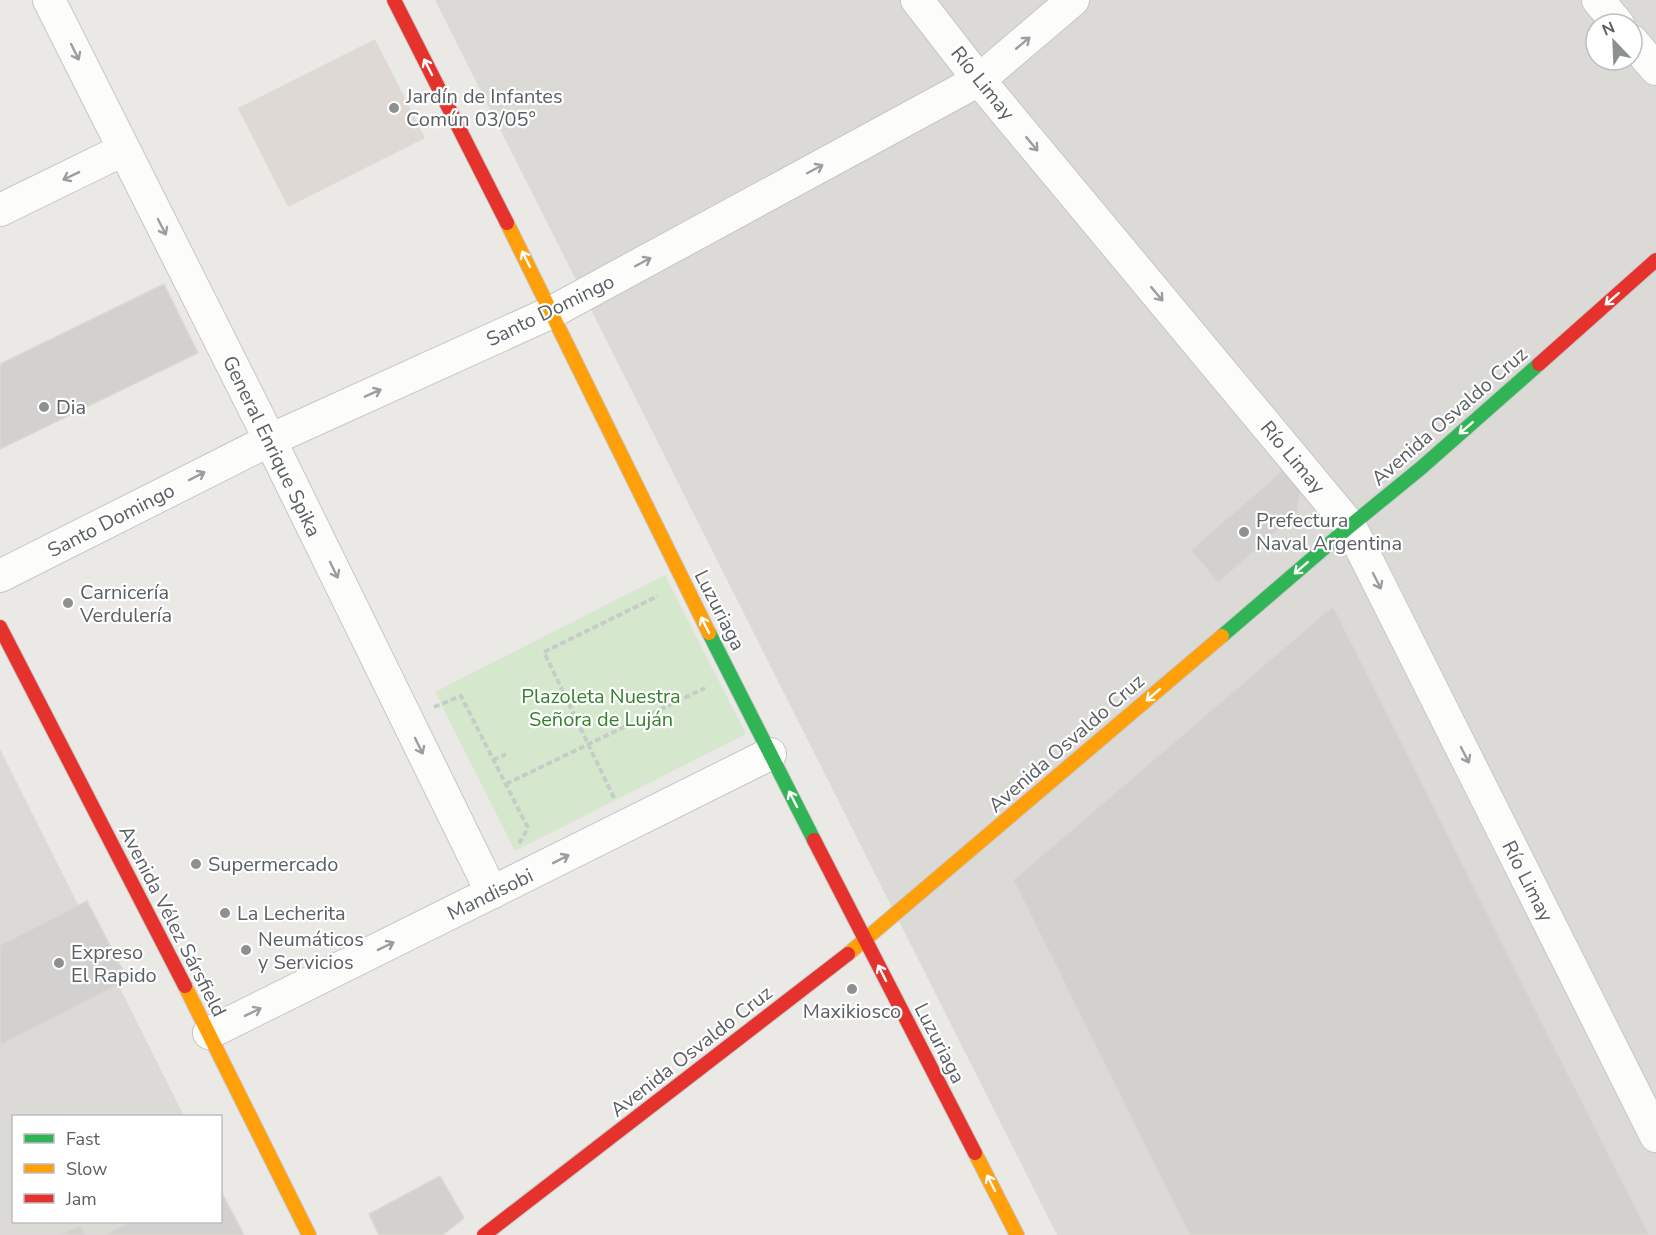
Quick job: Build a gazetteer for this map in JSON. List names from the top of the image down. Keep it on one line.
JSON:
{"streets":{"street":["Río Limay","Santo Domingo","Avenida Osvaldo Cruz","General Enrique Spika","Luzuriaga","Mandisobi","Avenida Vélez Sársfield"]},"crossings":[["Río Limay","Santo Domingo"],["Río Limay","Avenida Osvaldo Cruz"],["Santo Domingo","General Enrique Spika"],["Santo Domingo","Luzuriaga"],["Avenida Osvaldo Cruz","Luzuriaga"],["General Enrique Spika","Mandisobi"],["Luzuriaga","Mandisobi"],["Mandisobi","Avenida Vélez Sársfield"]],"one_way":["Río Limay","Santo Domingo","Avenida Osvaldo Cruz","General Enrique Spika","Luzuriaga","Mandisobi"],"parks":["Plazoleta Nuestra Señora de Luján"],"places":["Jardín de Infantes Común 03/05°","Dia","Prefectura Naval Argentina","Carnicería Verdulería","Supermercado","La Lecherita","Neumáticos y Servicios","Expreso El Rapido","Maxikiosco"],"legend":["Fast","Slow","Jam"],"north":"top left"}
